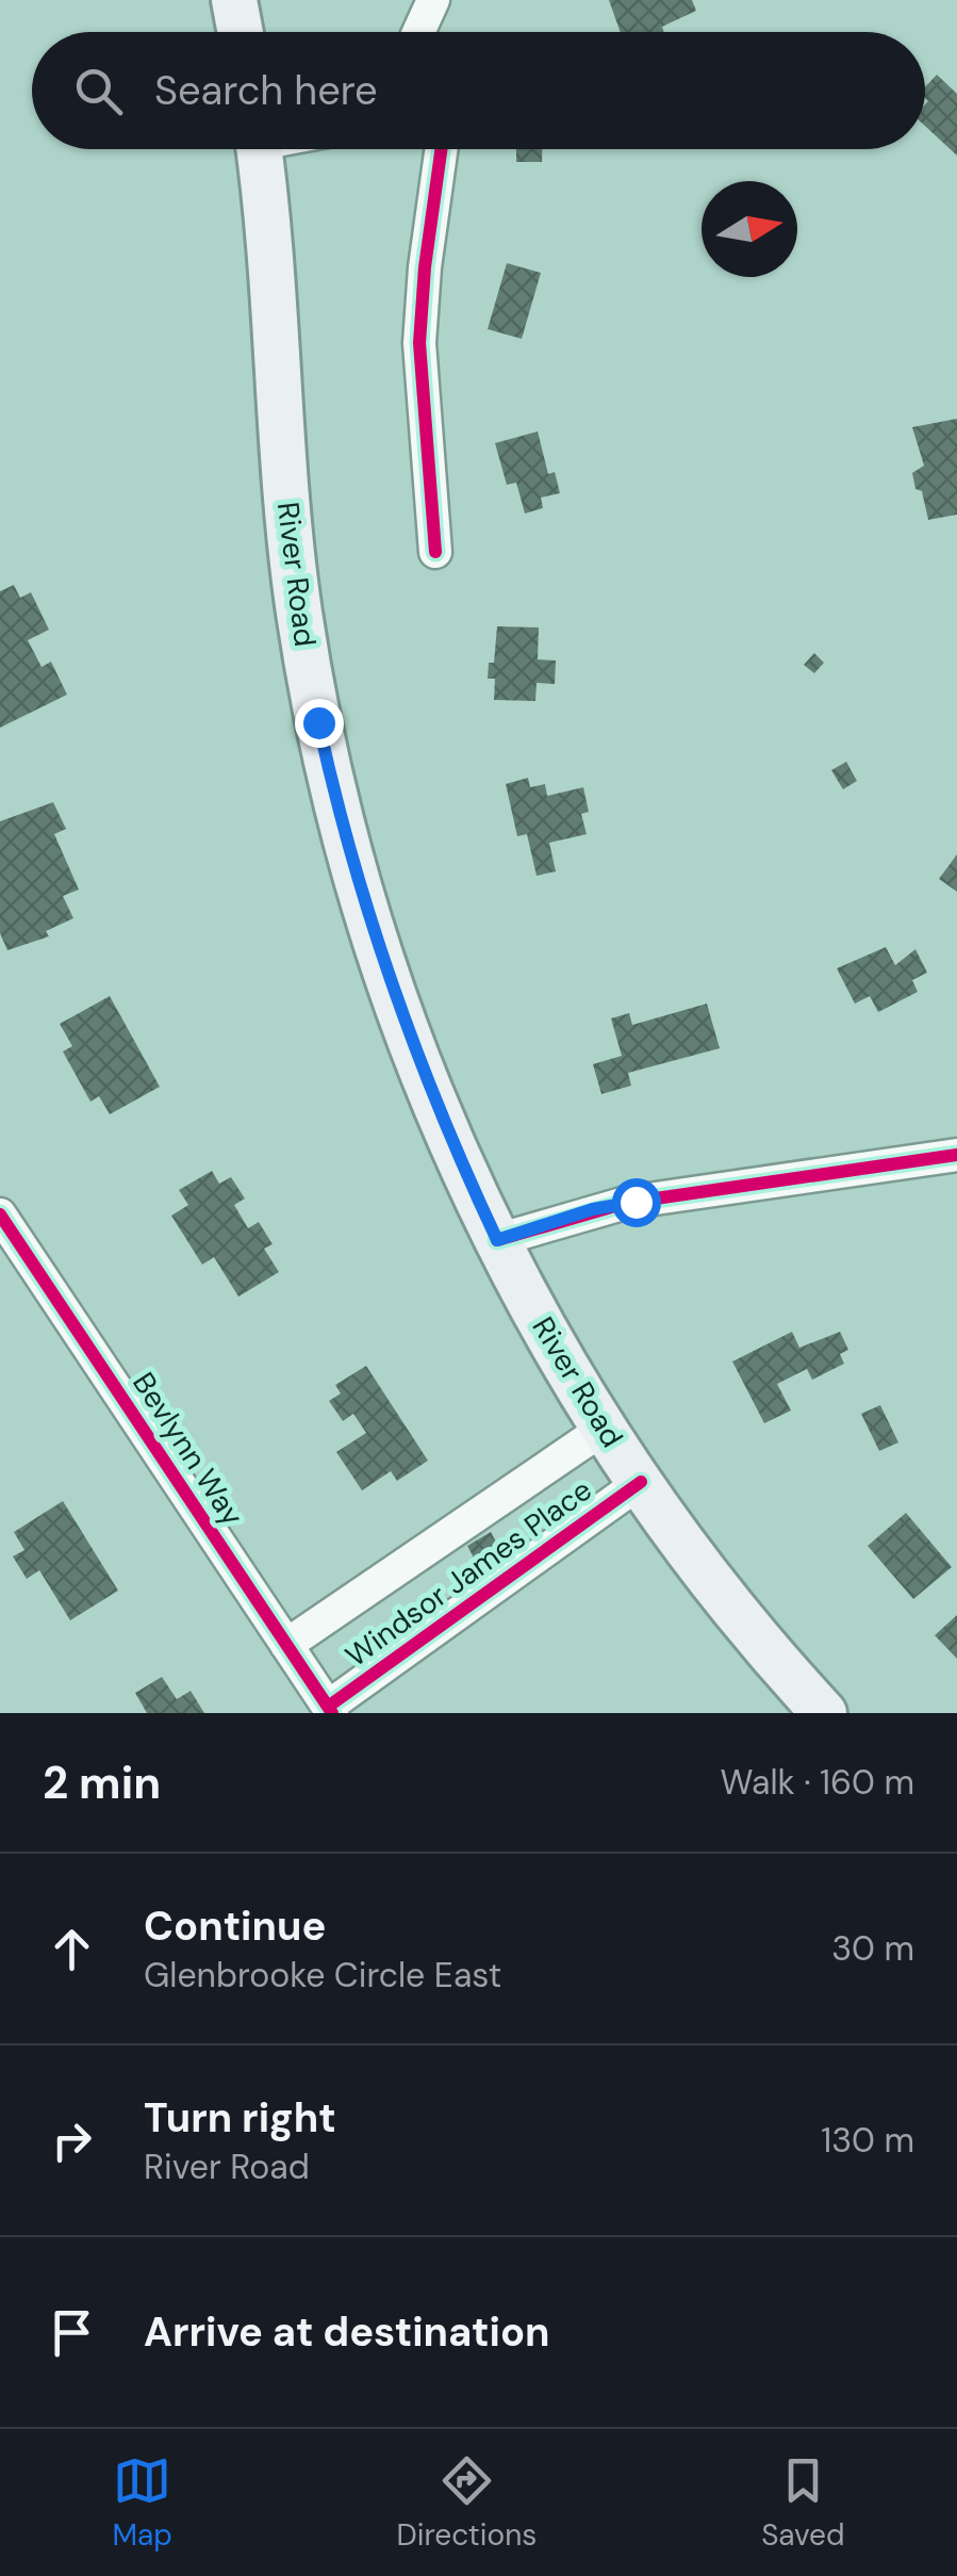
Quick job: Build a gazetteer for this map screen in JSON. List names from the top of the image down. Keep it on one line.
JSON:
{"streets":{"main road":["River Road"],"street":["Bevlynn Way","Windsor James Place"]},"crossings":[["River Road","Windsor James Place"],["Bevlynn Way","Windsor James Place"]],"north":"right","page":{"search":"Search here","heading":["2 min","Walk · 160 m"],"list":[["Continue","Glenbrooke Circle East","30 m"],["Turn right","River Road","130 m"],"Arrive at destination"],"nav":["Map","Directions","Saved"]}}
